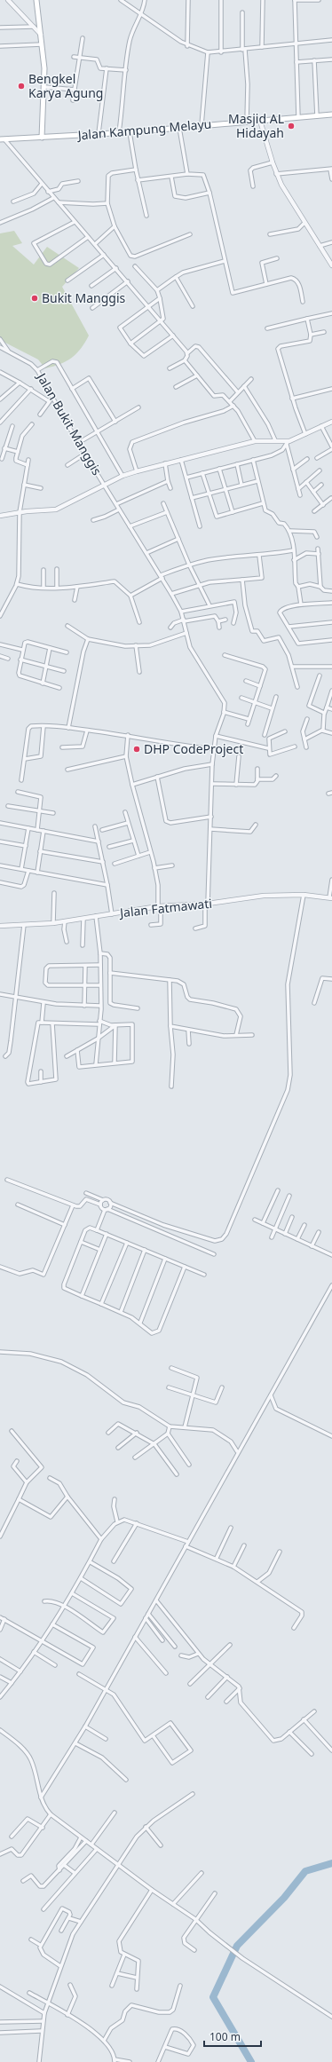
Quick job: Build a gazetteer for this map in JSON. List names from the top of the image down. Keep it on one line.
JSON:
{"streets":{"main road":["Jalan Kampung Melayu"],"street":["Jalan Bukit Manggis","Jalan Fatmawati"]},"places":["Bengkel Karya Agung","Masjid AL Hidayah","Bukit Manggis","DHP CodeProject"],"scale_bar":"100 m"}
